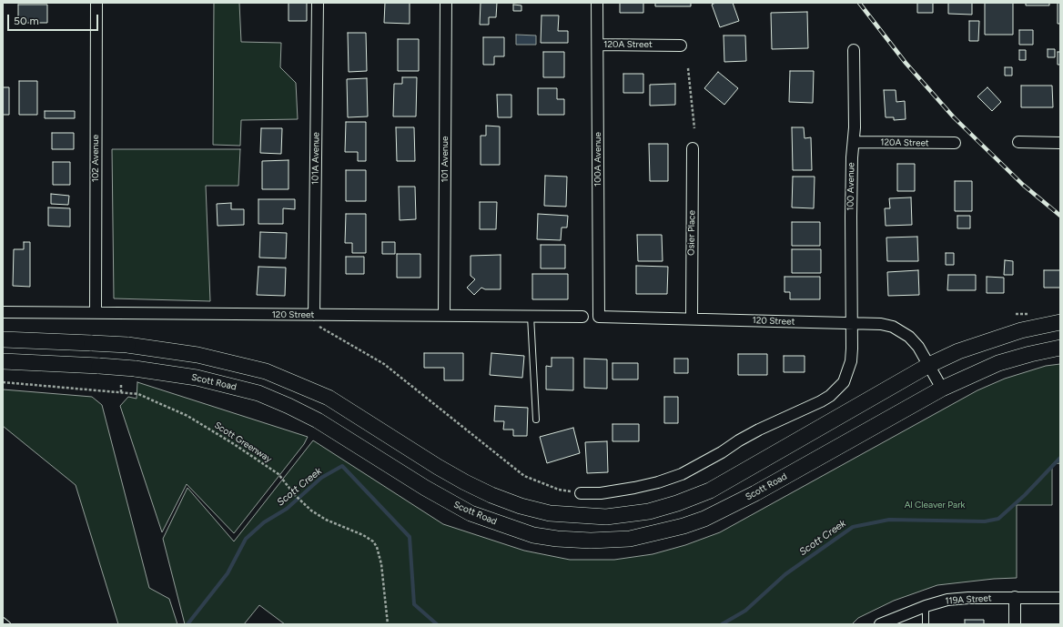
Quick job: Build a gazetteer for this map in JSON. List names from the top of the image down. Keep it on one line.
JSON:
{"streets":{"main road":["Scott Road"],"street":["120A Street","102 Avenue","101A Avenue","101 Avenue","100A Avenue","100 Avenue","Osier Place","120 Street","119A Street"],"path":["Scott Greenway"]},"crossings":[["120A Street","100A Avenue"],["120A Street","100 Avenue"],["102 Avenue","120 Street"],["101A Avenue","120 Street"],["101 Avenue","120 Street"],["100A Avenue","120 Street"],["100 Avenue","120 Street"],["Osier Place","120 Street"],["120 Street","Scott Road"]],"water":["Scott Creek"],"parks":["Al Cleaver Park"],"scale_bar":"50 m"}
